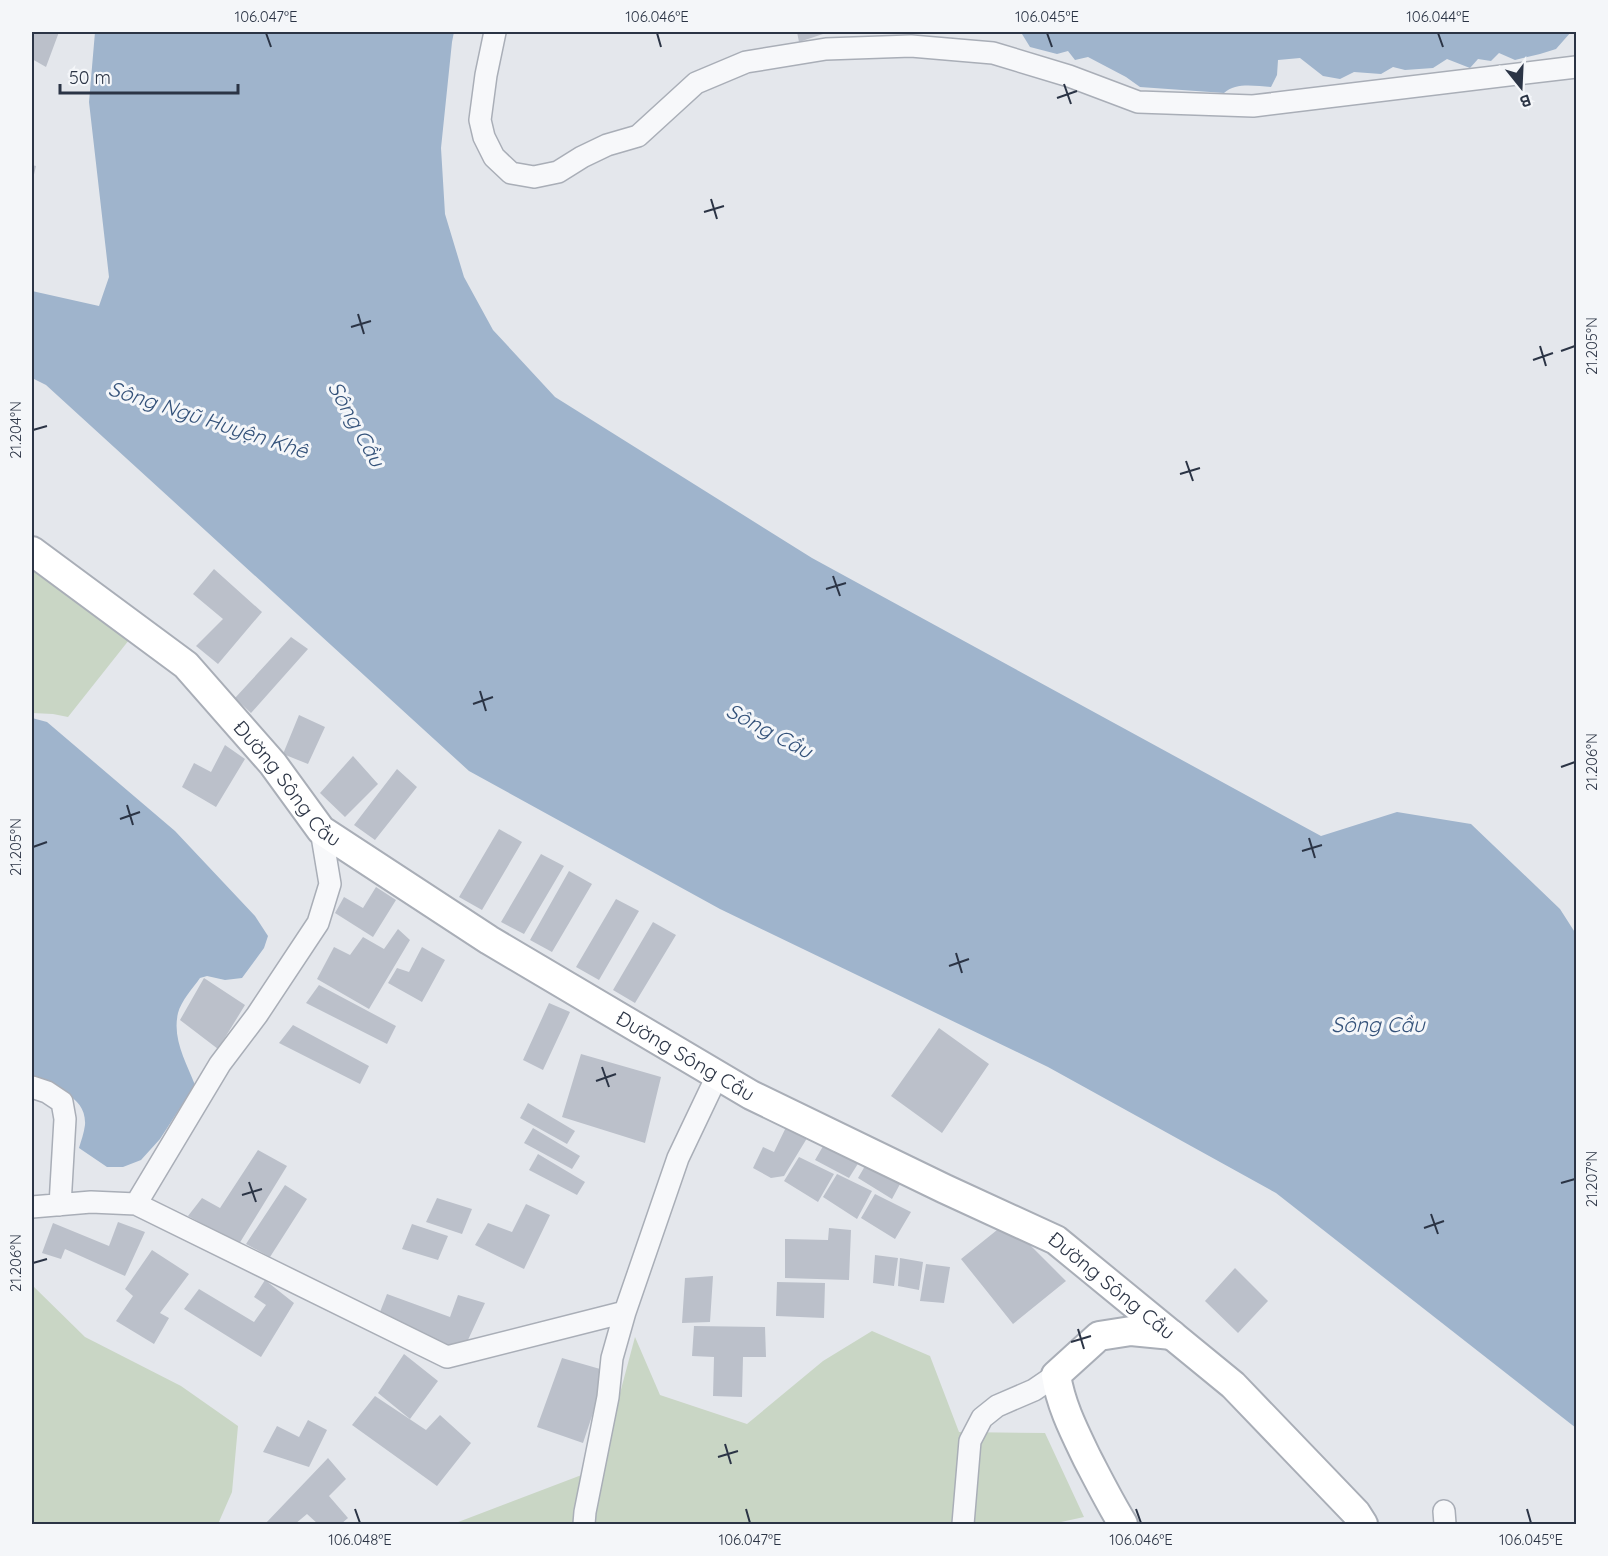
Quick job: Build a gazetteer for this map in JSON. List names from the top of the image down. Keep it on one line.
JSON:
{"streets":{"main road":["Đường Sông Cầu"]},"water":["Sông Ngũ Huyện Khê","Sông Cầu"],"scale_bar":"50 m","north":"bottom","coordinates":["106.047°E","106.046°E","106.045°E","106.044°E","21.205°N","21.204°N","21.206°N","21.207°N","106.048°E"]}
